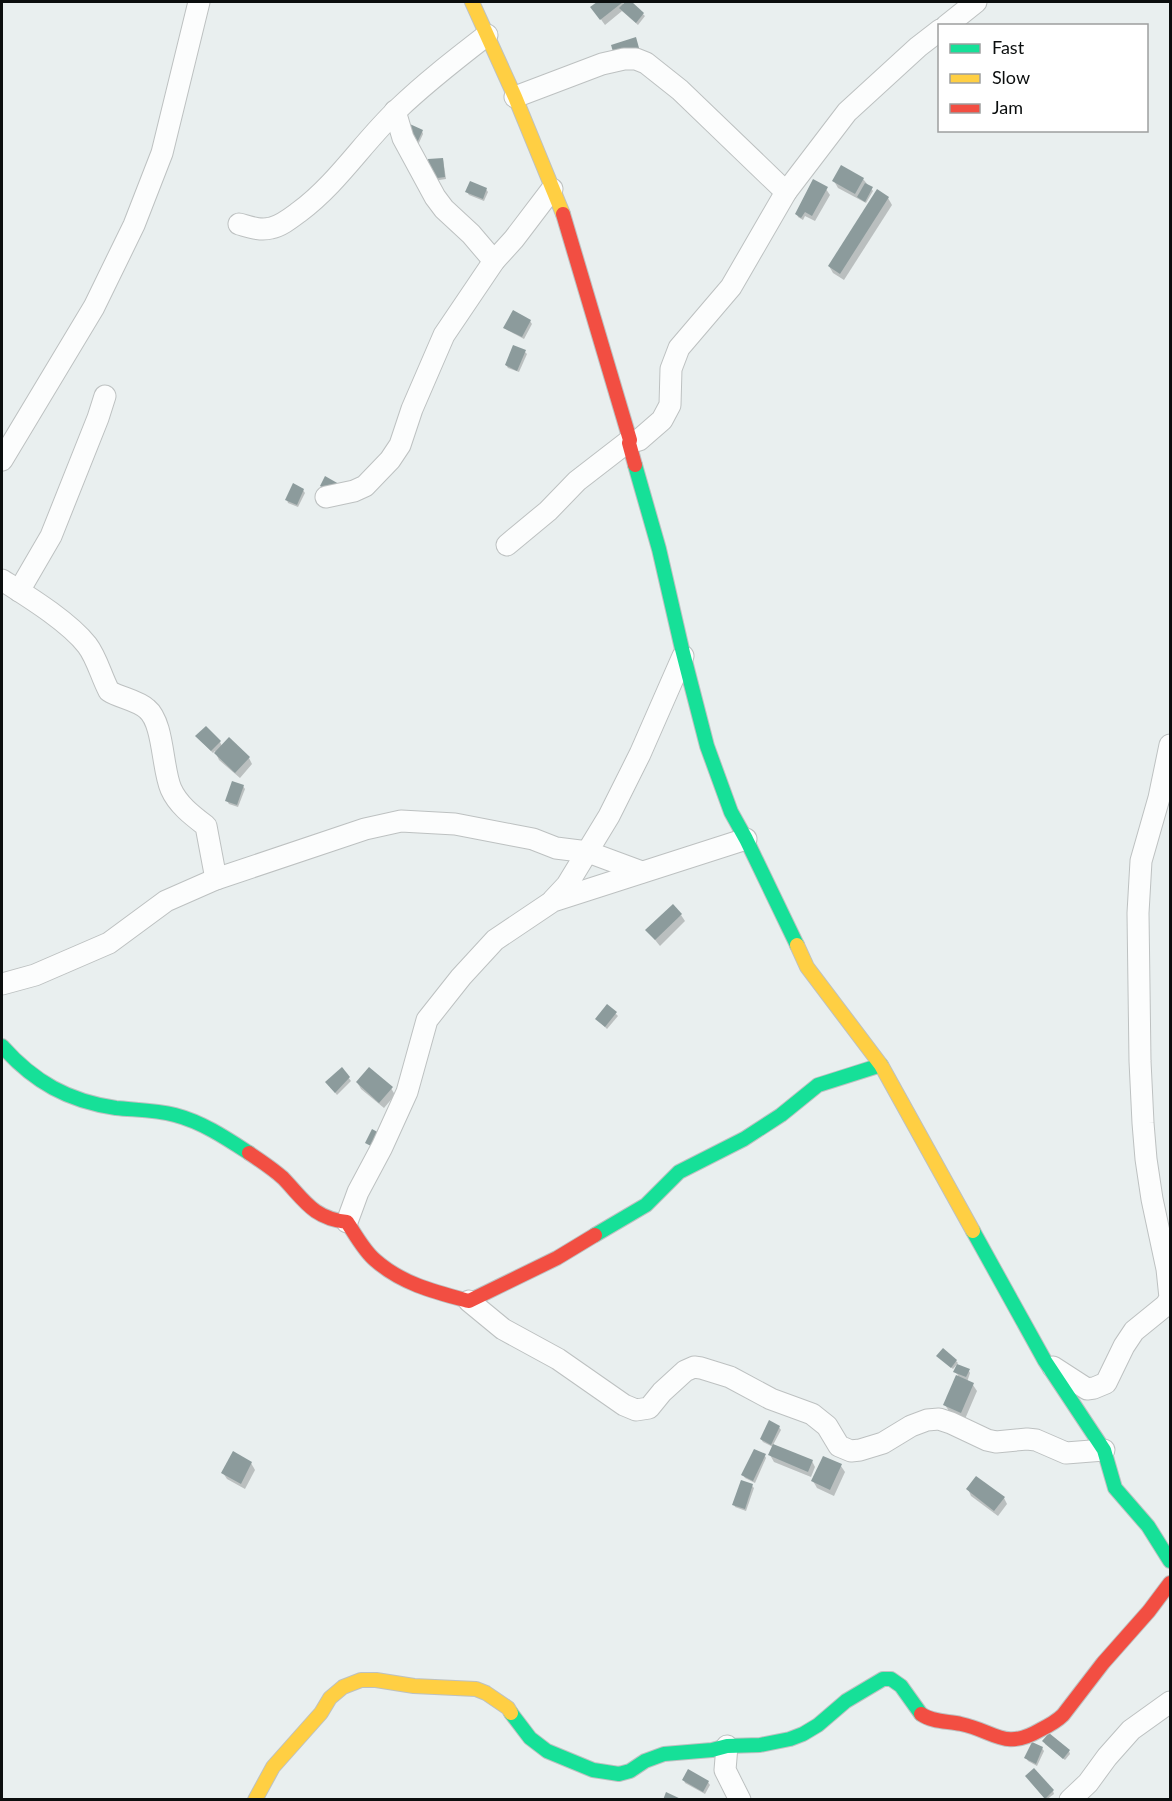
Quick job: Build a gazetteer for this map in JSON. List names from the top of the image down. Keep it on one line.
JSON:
{"legend":["Fast","Slow","Jam"]}
